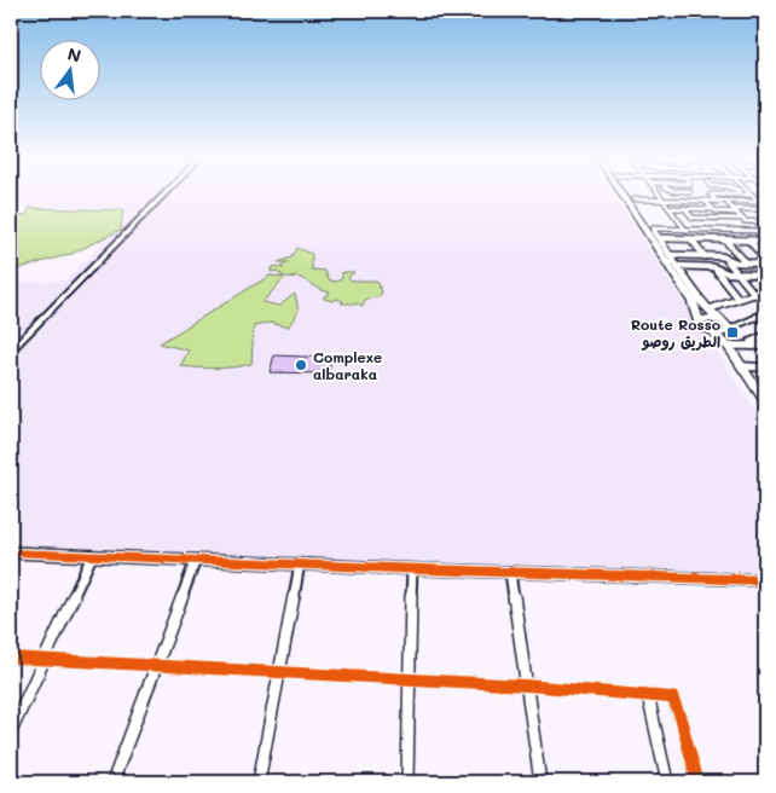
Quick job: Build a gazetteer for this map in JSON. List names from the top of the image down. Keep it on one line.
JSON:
{"places":{"transit":["Route Rosso الطريق روصو"],"other":["Complexe albaraka"]},"north":"top"}
